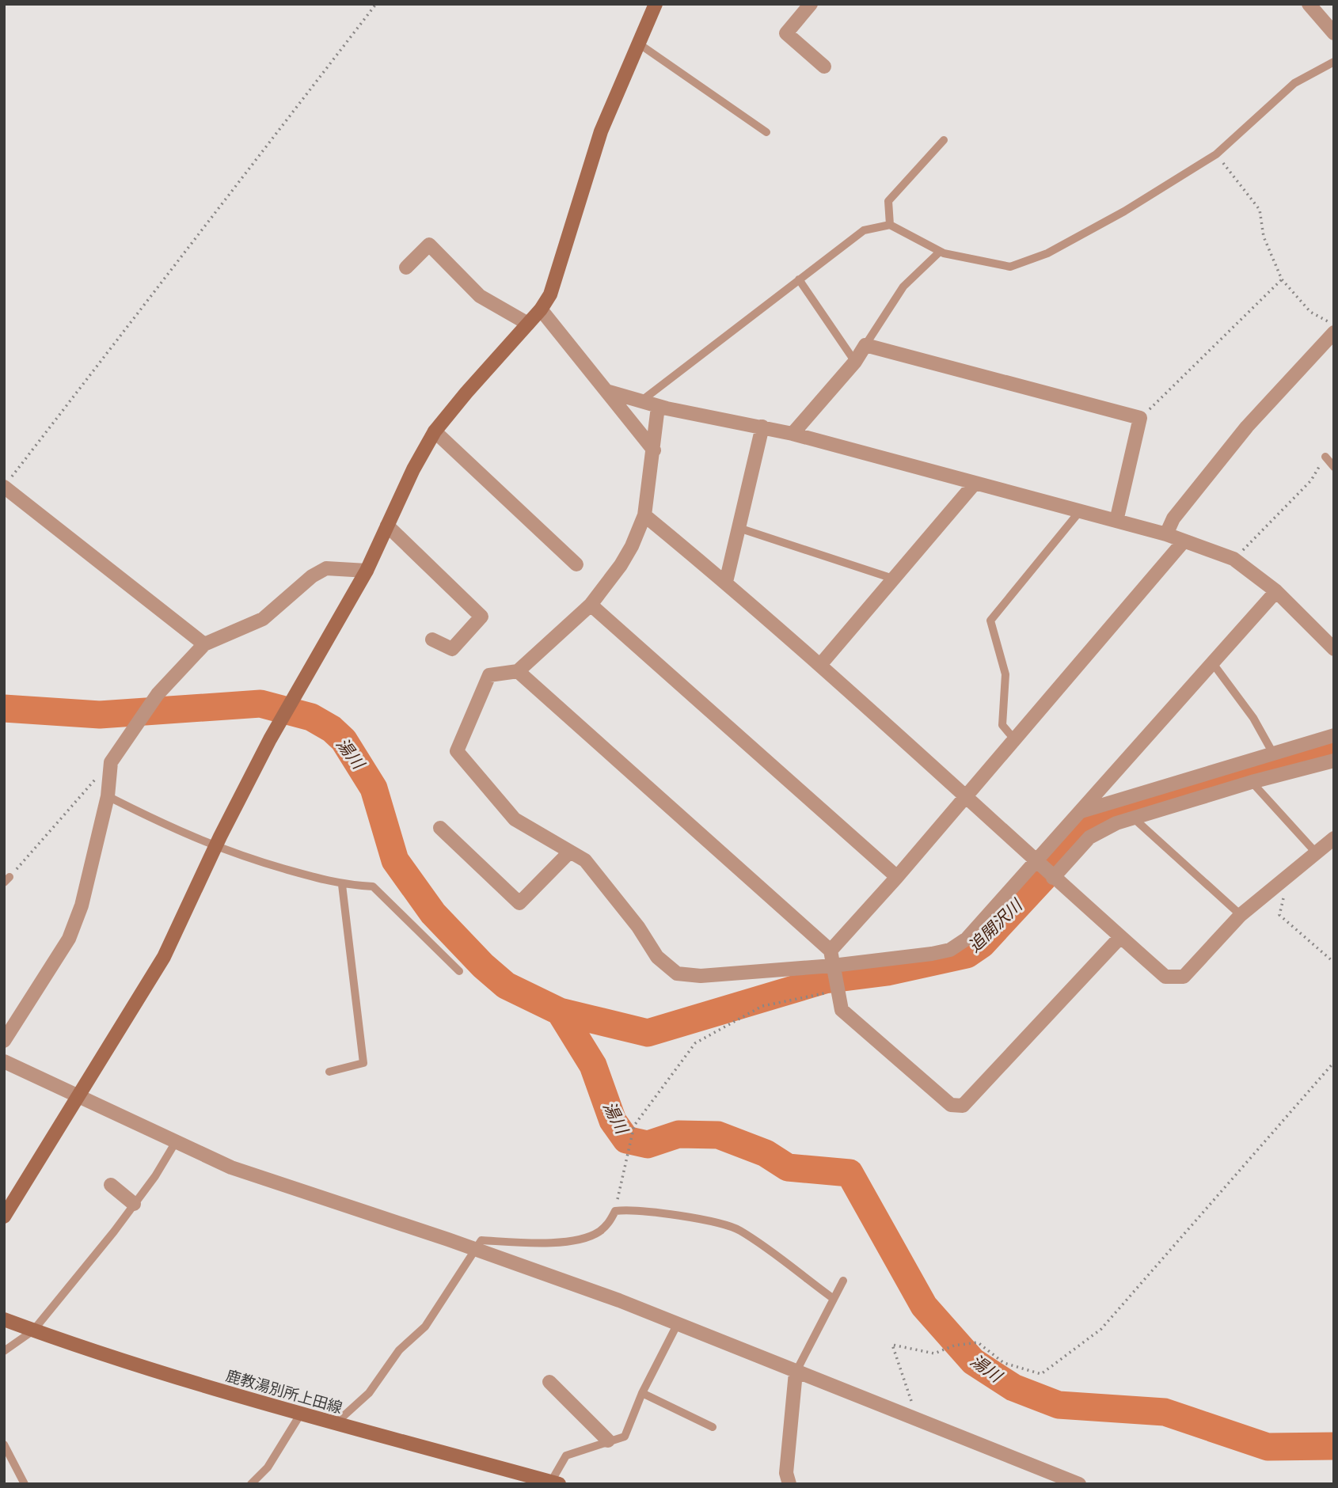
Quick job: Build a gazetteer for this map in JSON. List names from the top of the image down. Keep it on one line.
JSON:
{"streets":{"street":["鹿教湯別所上田線"]},"water":["湯川","追開沢川"]}
